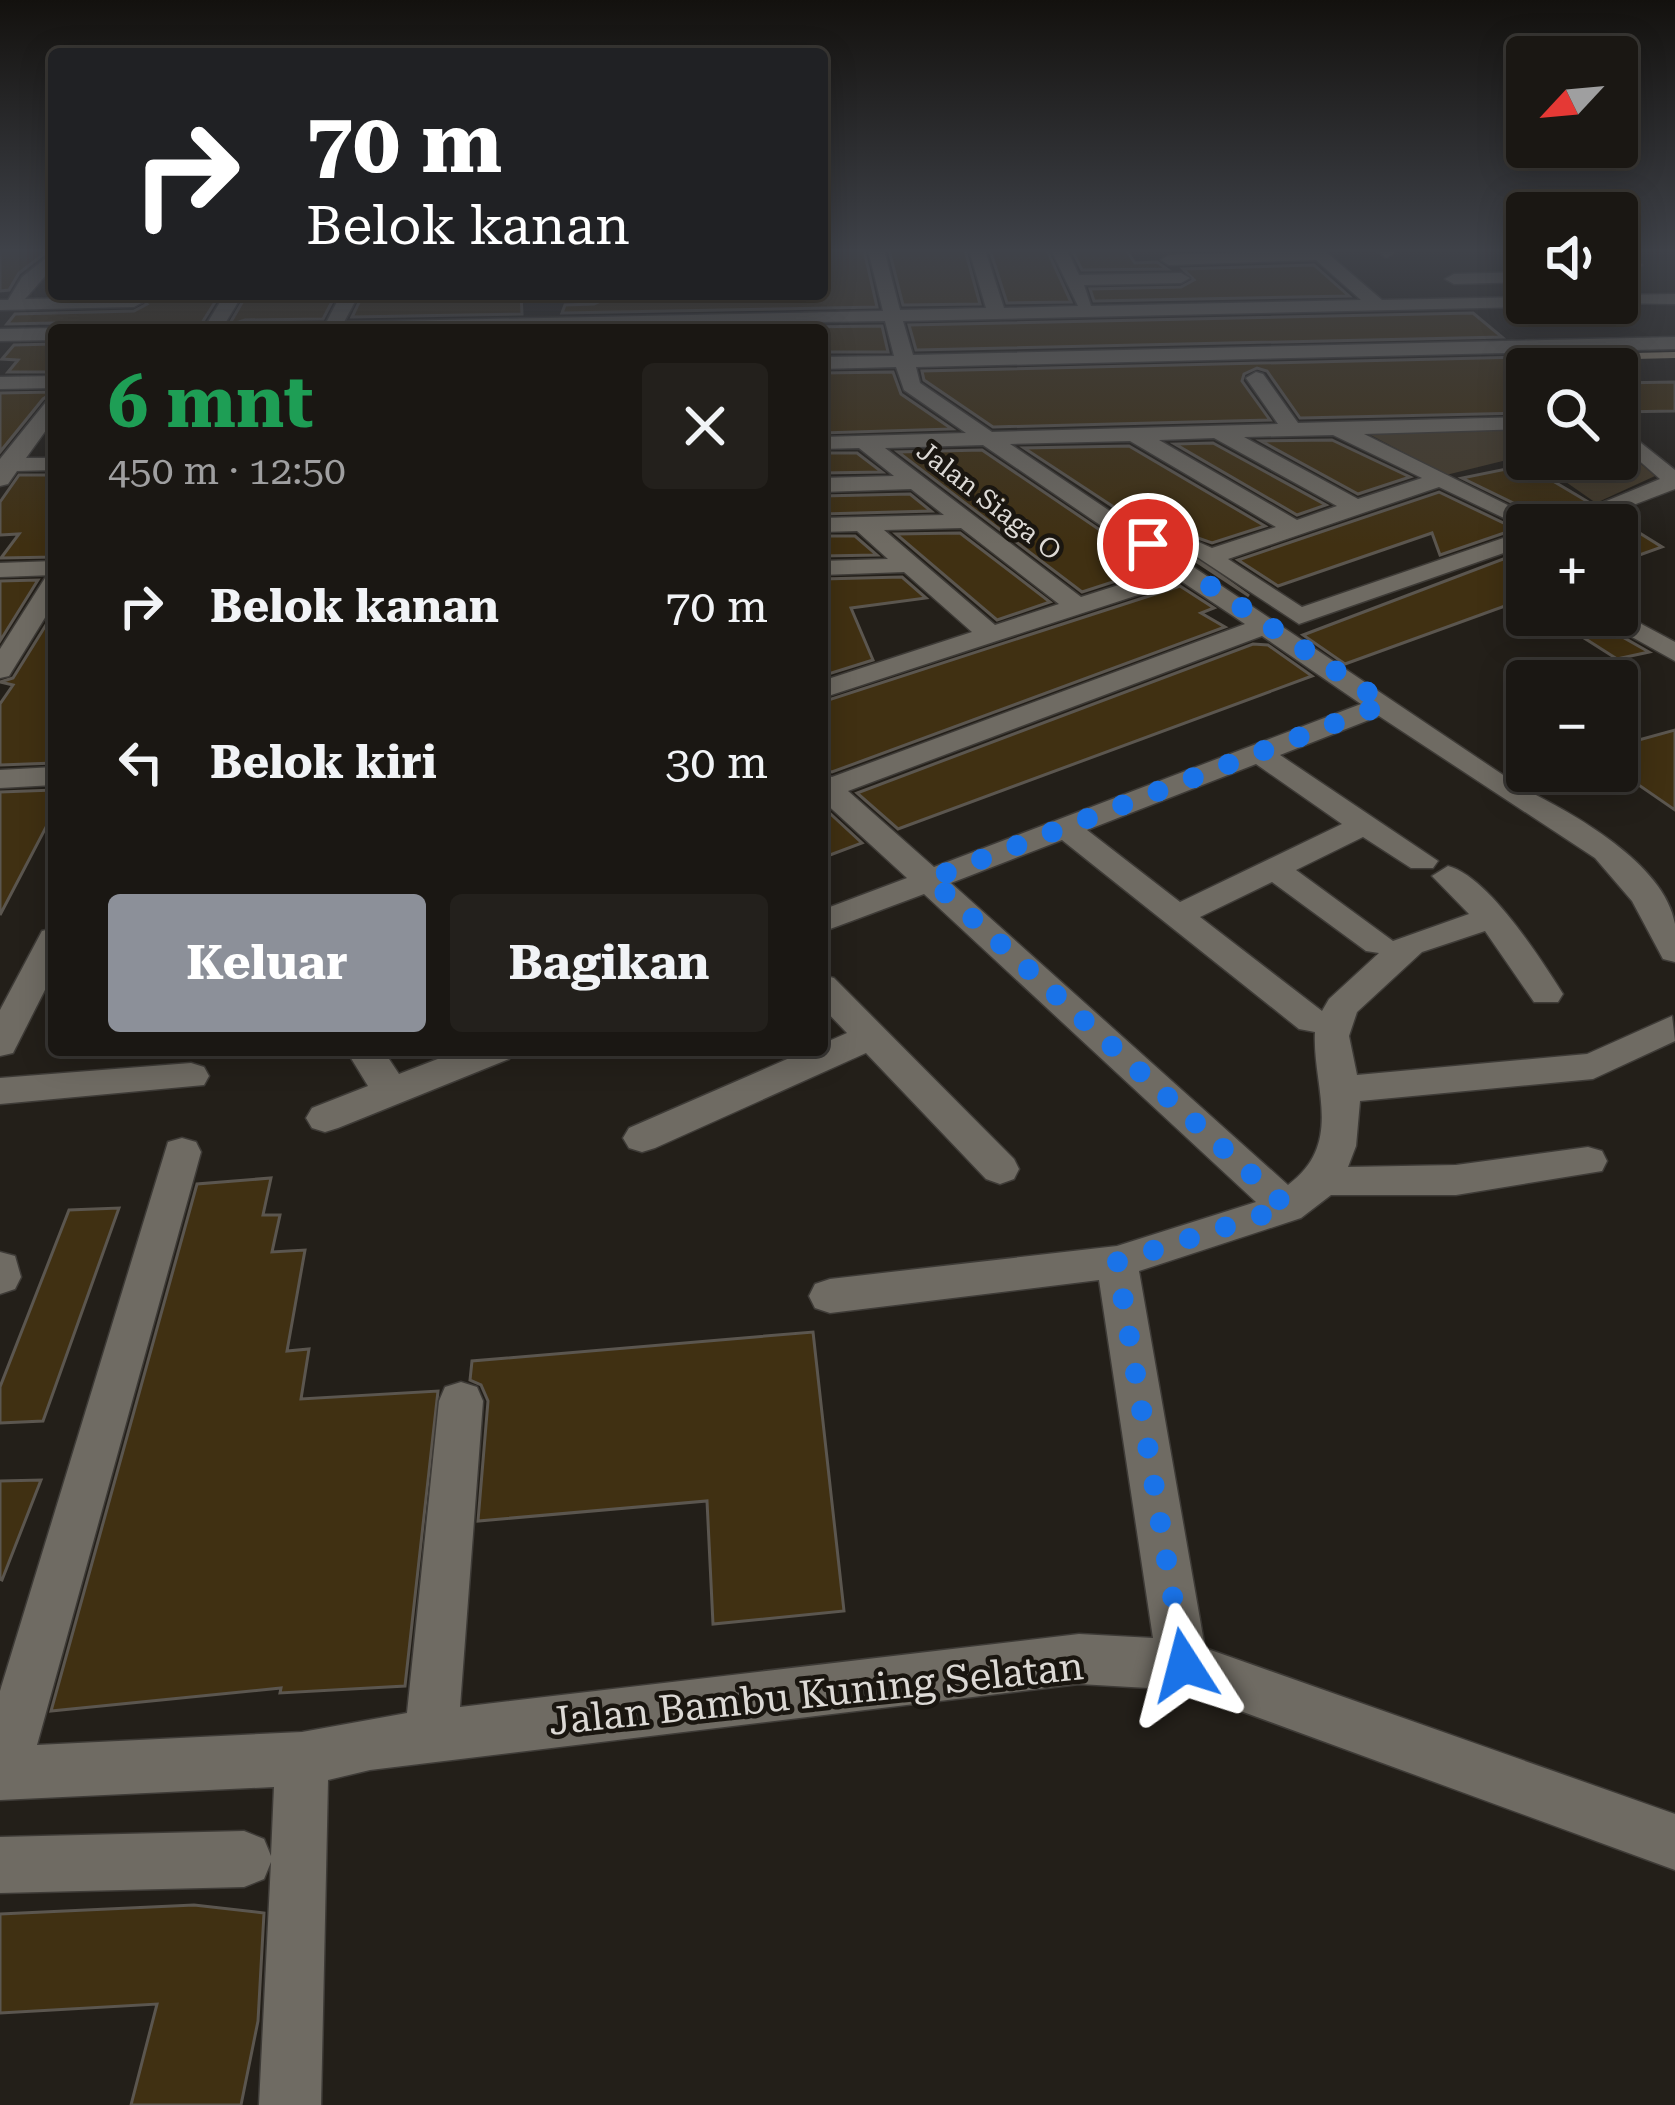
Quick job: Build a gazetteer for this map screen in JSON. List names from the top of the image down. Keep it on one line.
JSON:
{"streets":{"street":["Jalan Siaga O","Jalan Bambu Kuning Selatan"]},"north":"bottom left","page":{"map_buttons":["+","−"],"turn":["70 m","Belok kanan"],"heading":["6 mnt","450 m · 12:50"],"list":[{"name":"Belok kanan","value":"70 m"},{"name":"Belok kiri","value":"30 m"}],"buttons":["Keluar","Bagikan"]}}
